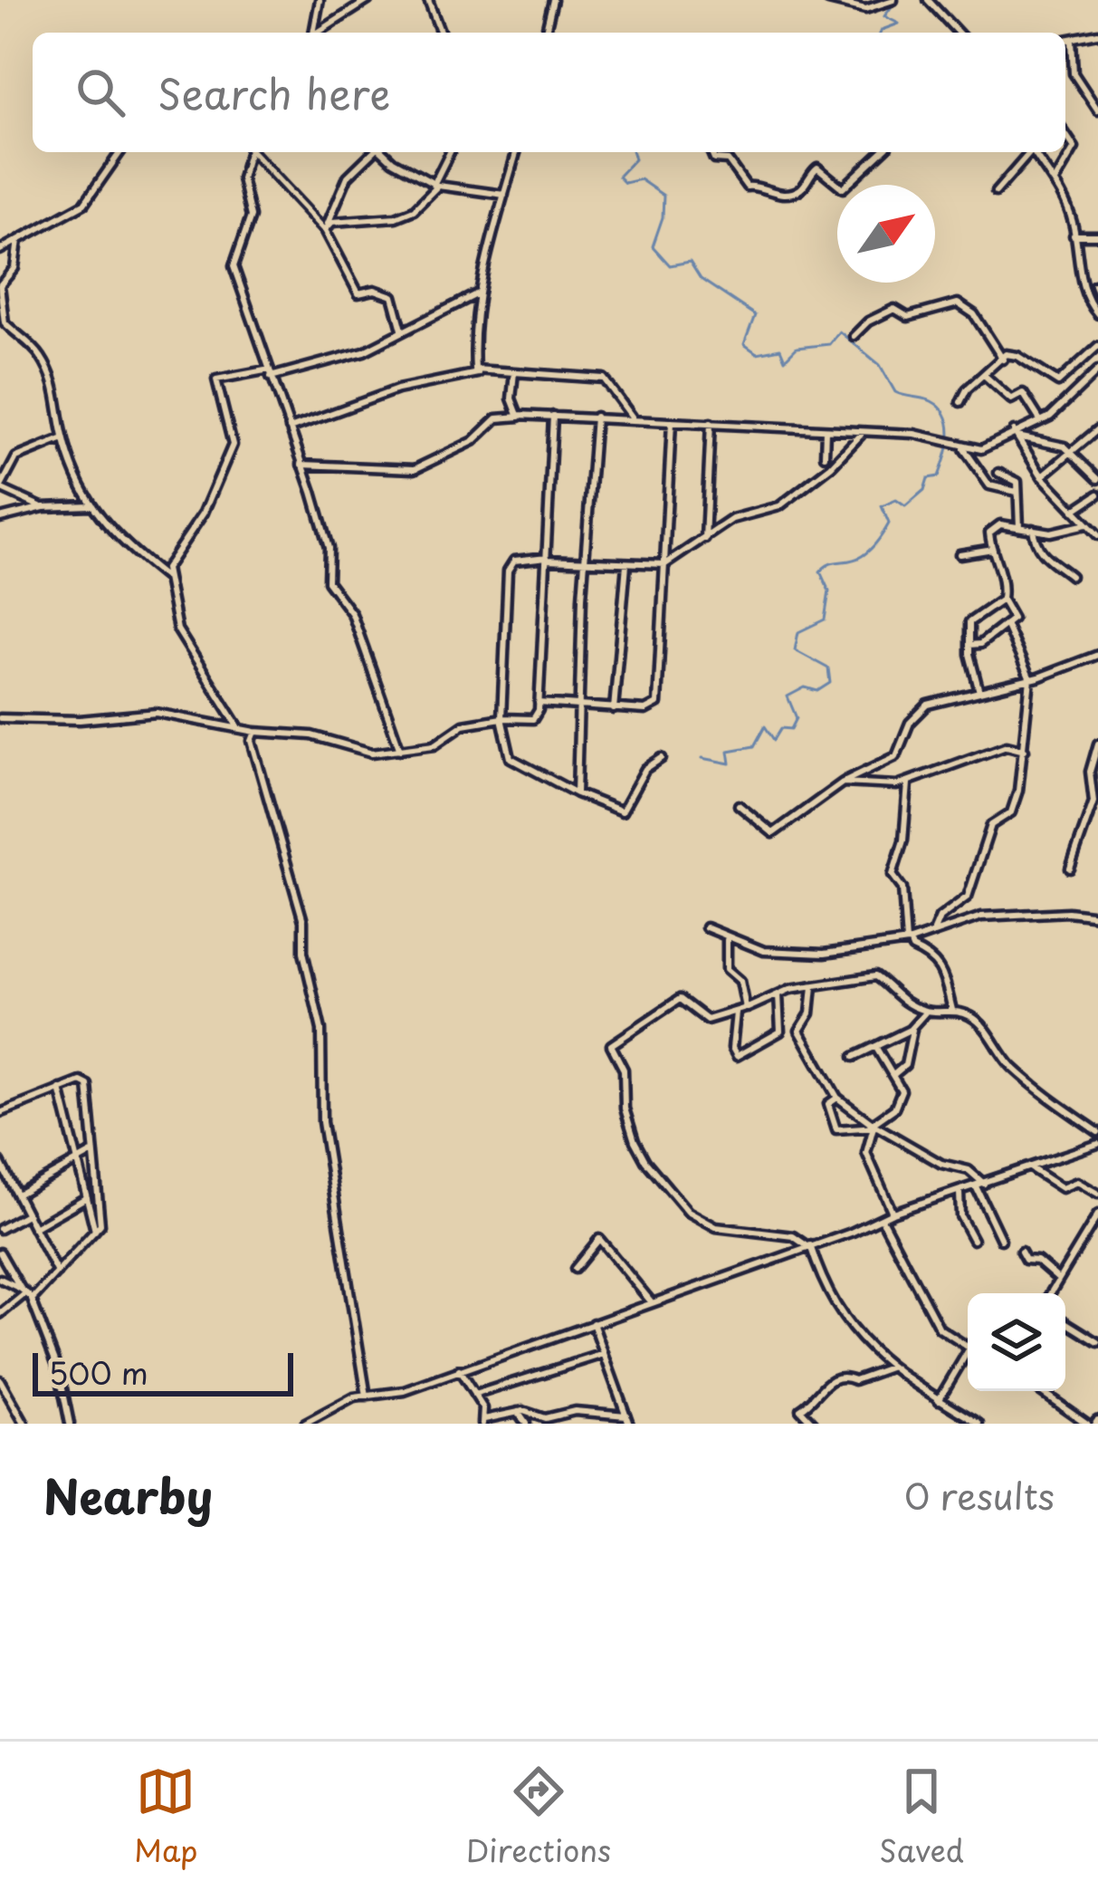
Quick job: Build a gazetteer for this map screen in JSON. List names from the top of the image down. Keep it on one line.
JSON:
{"scale_bar":"500 m","north":"top right","page":{"search":"Search here","scale":"500 m","heading":["Nearby","0 results"],"nav":["Map","Directions","Saved"]}}
